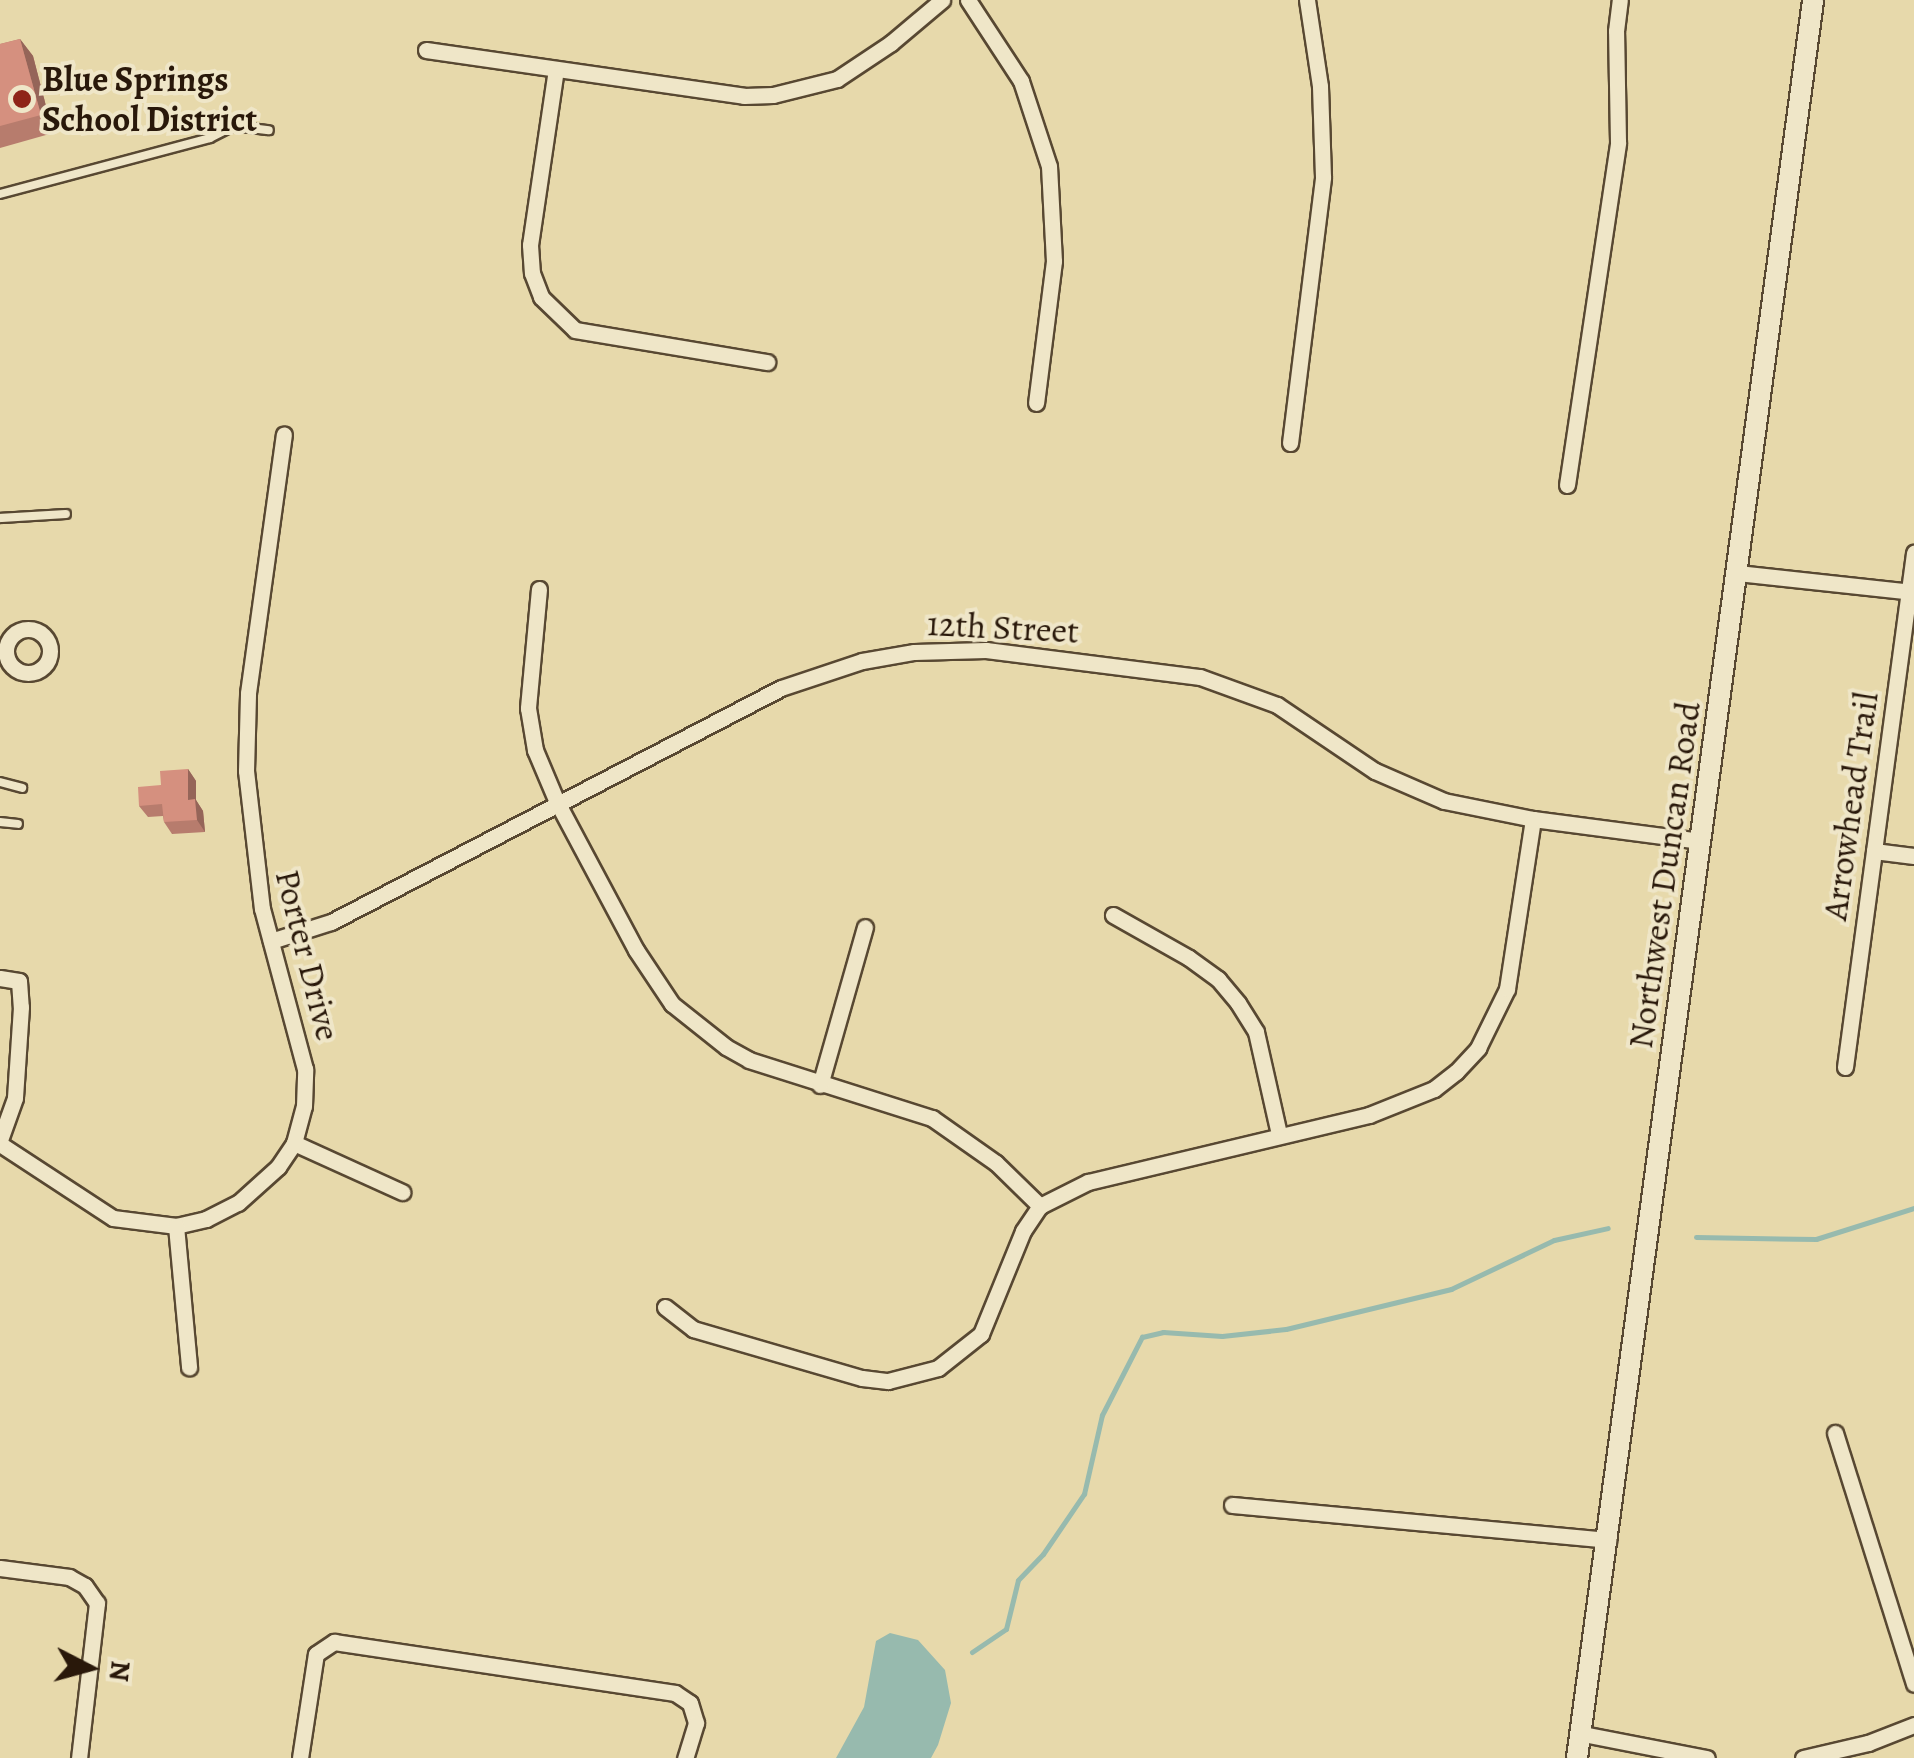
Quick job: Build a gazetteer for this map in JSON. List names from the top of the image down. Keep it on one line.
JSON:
{"streets":{"street":["12th Street","Arrowhead Trail","Northwest Duncan Road","Porter Drive"]},"crossings":[["12th Street","Northwest Duncan Road"],["12th Street","Porter Drive"]],"places":["Blue Springs School District"],"north":"right"}
